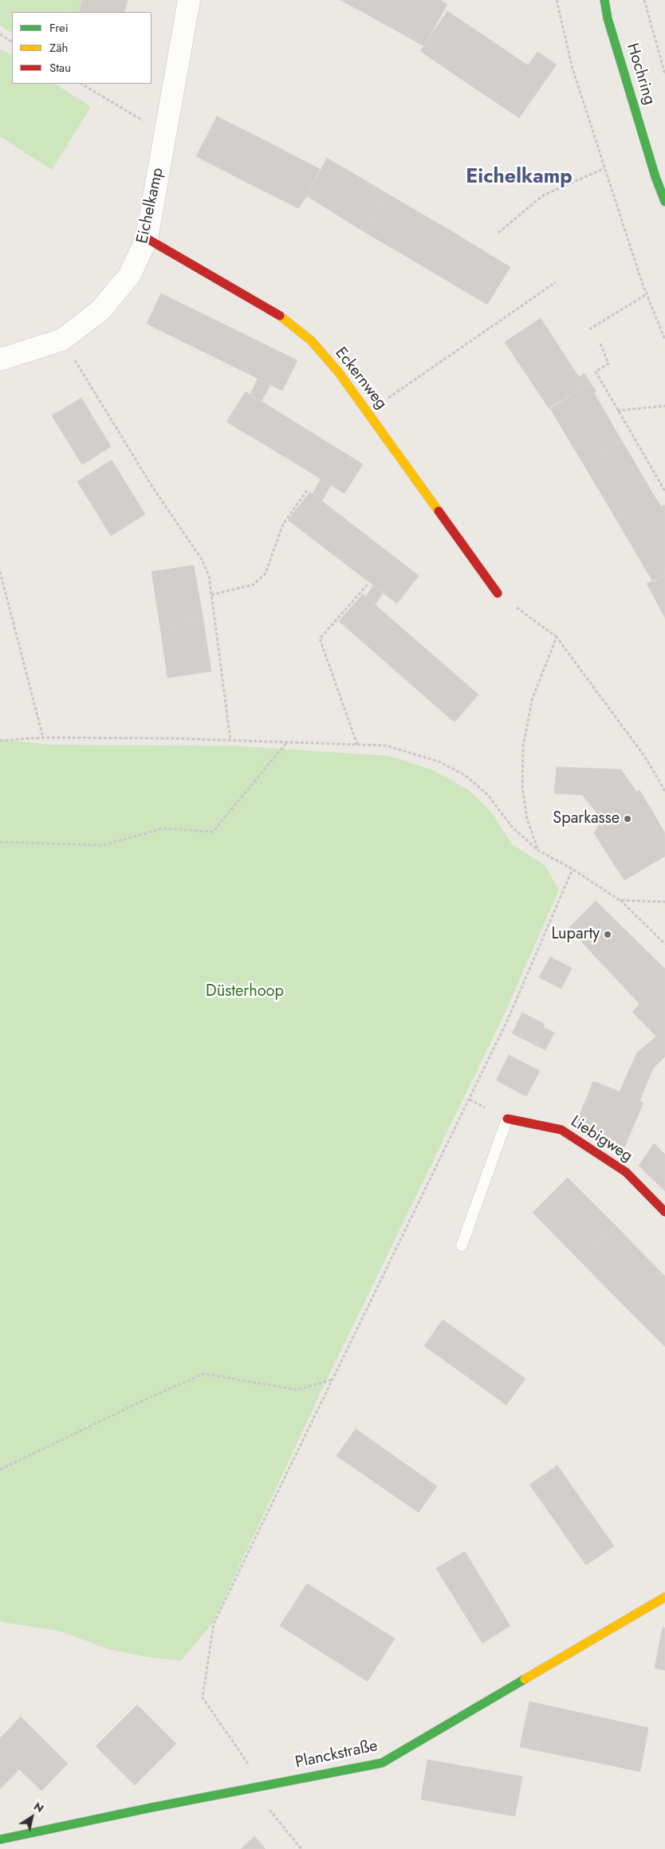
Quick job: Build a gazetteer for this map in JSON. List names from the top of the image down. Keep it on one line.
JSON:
{"streets":{"street":["Hochring","Eichelkamp","Eckernweg","Liebigweg","Planckstraße"]},"crossings":[["Eichelkamp","Eckernweg"]],"districts":["Eichelkamp"],"parks":["Düsterhoop"],"places":["Sparkasse","Luparty"],"legend":["Frei","Zäh","Stau"],"north":"top right"}
